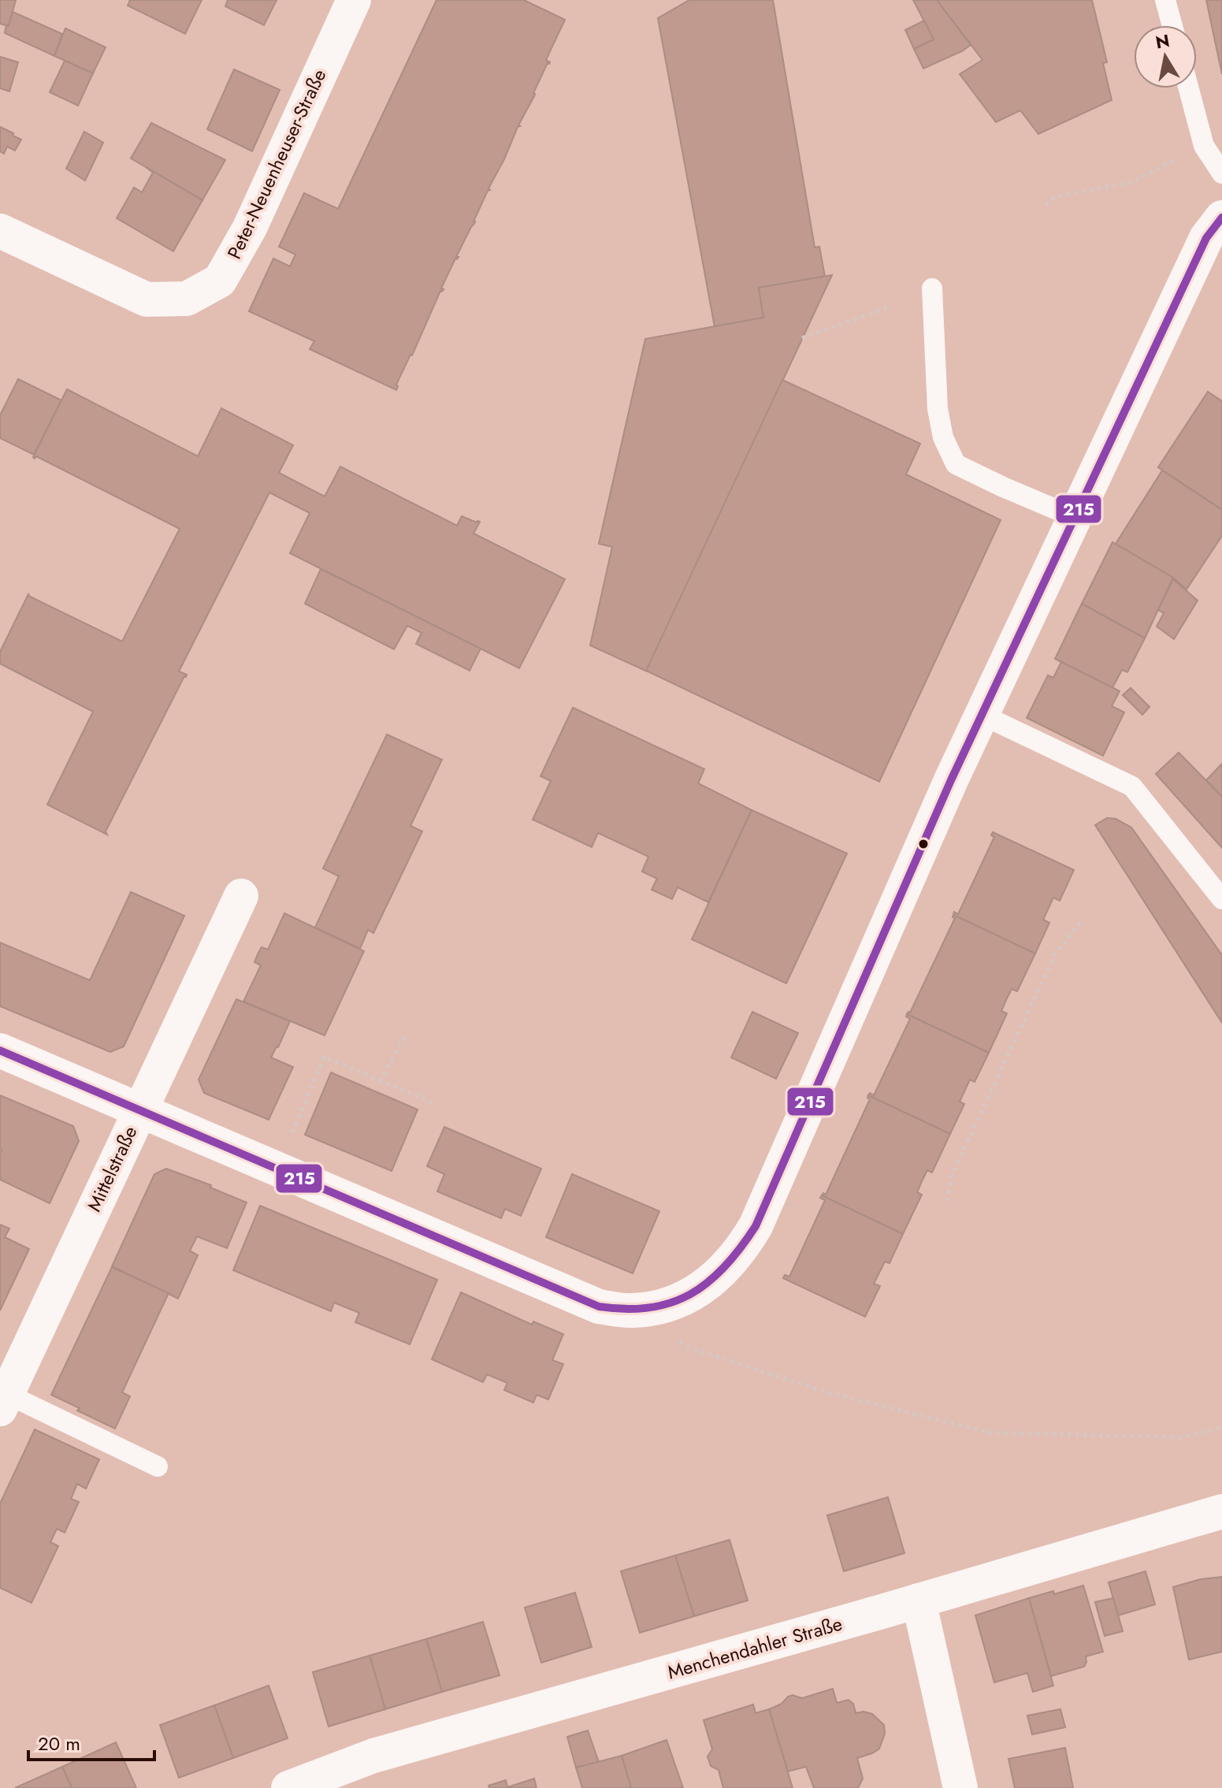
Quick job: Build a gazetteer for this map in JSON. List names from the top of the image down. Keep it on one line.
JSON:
{"streets":{"street":["Peter-Neuenheuser-Straße","Mittelstraße","Menchendahler Straße"]},"lines":["transit line 215"],"scale_bar":"20 m","north":"top"}
